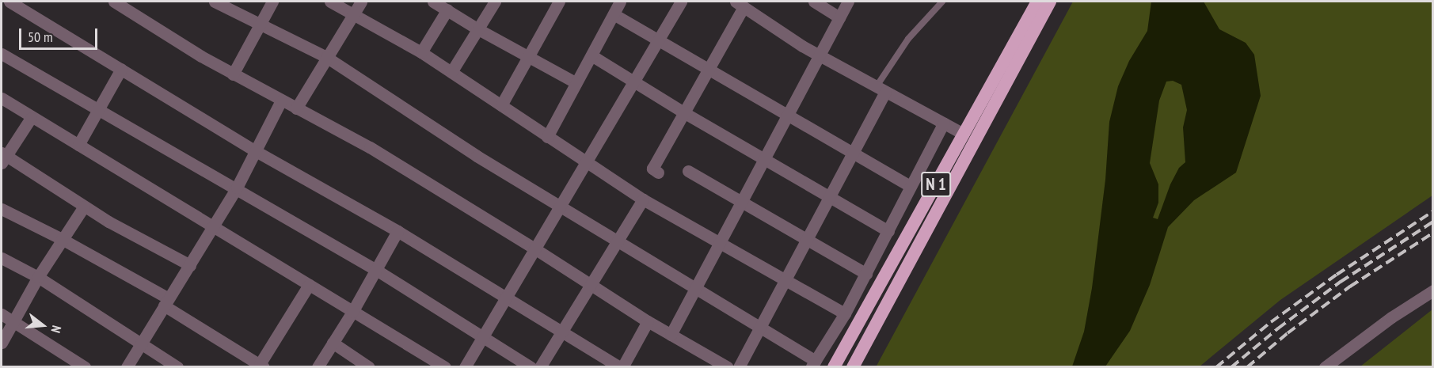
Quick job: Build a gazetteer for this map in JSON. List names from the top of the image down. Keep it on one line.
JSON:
{"streets":{"highway":["N 1"]},"scale_bar":"50 m","north":"right"}
